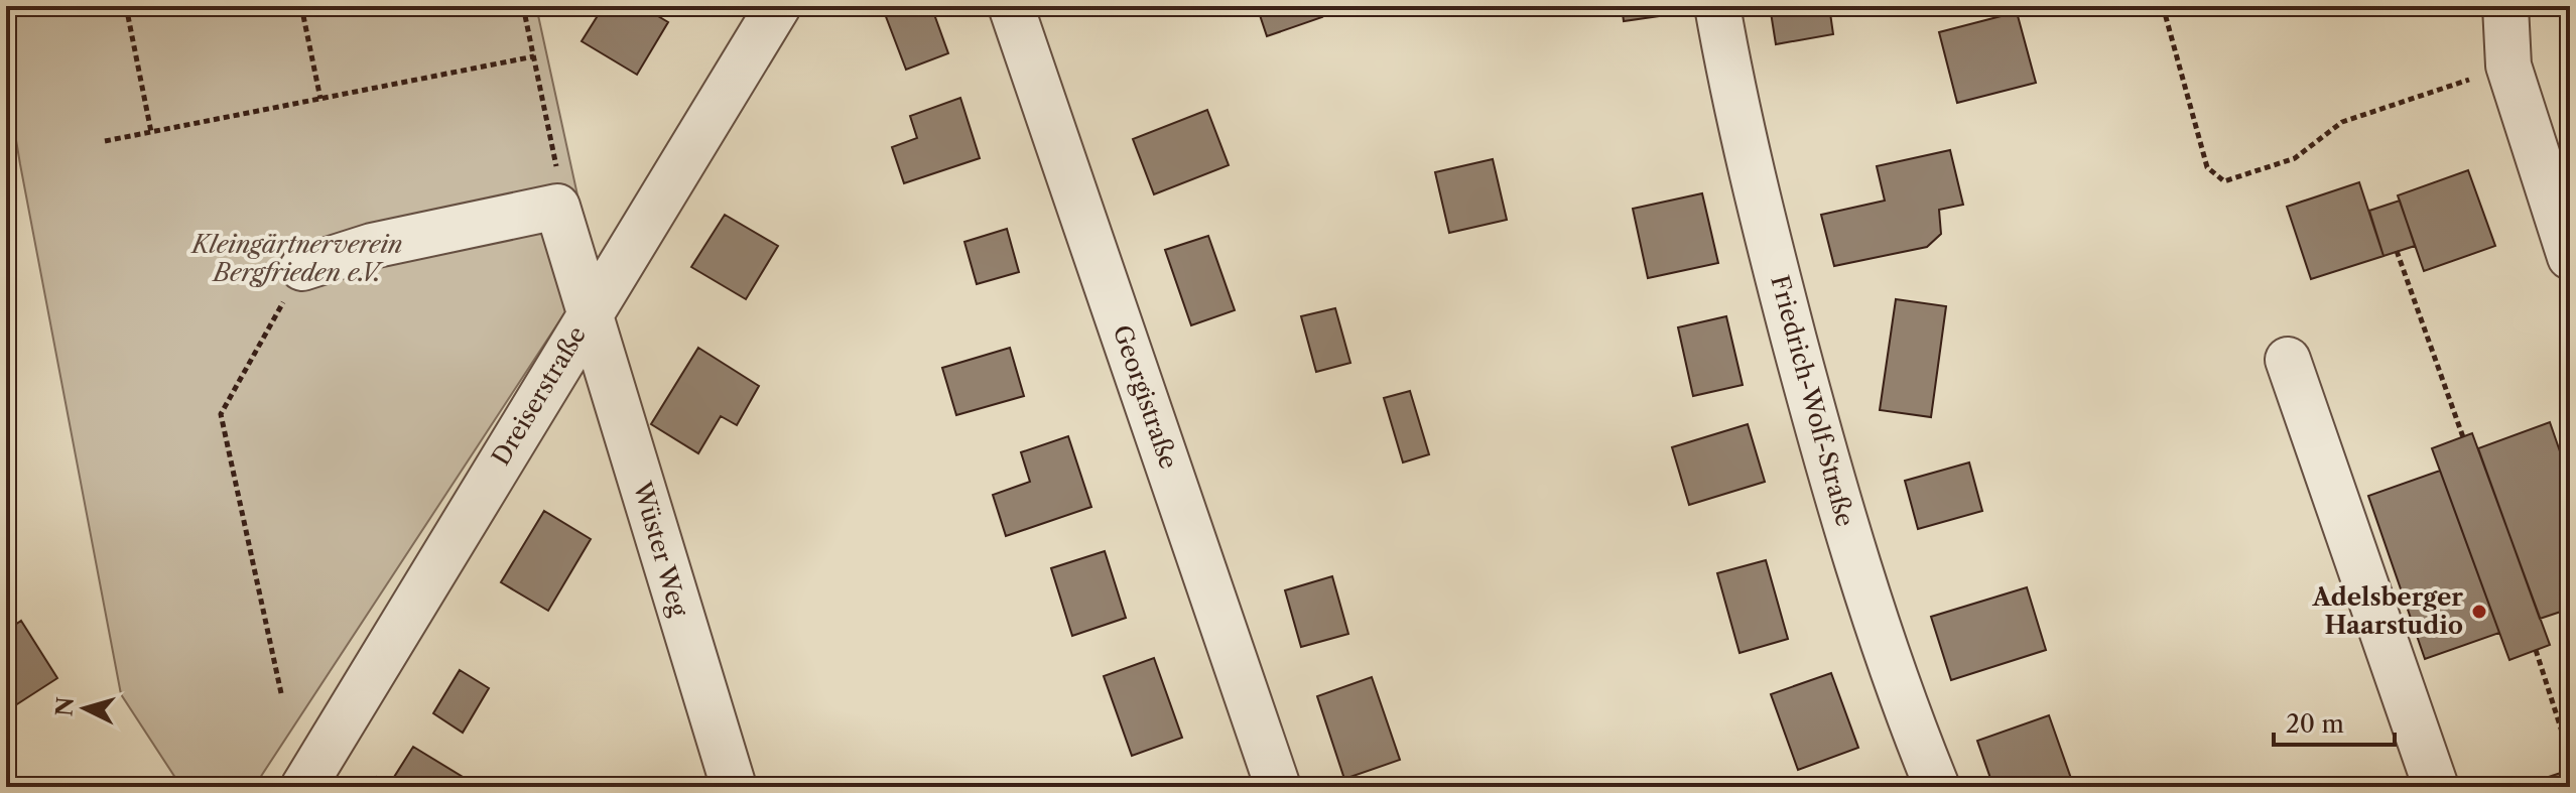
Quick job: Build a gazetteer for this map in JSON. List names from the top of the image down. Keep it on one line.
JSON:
{"streets":{"street":["Dreiserstraße","Georgistraße","Friedrich-Wolf-Straße","Wüster Weg"]},"crossings":[["Dreiserstraße","Wüster Weg"]],"parks":["Kleingärtnerverein Bergfrieden e.V."],"places":["Adelsberger Haarstudio"],"scale_bar":"20 m","north":"left"}
